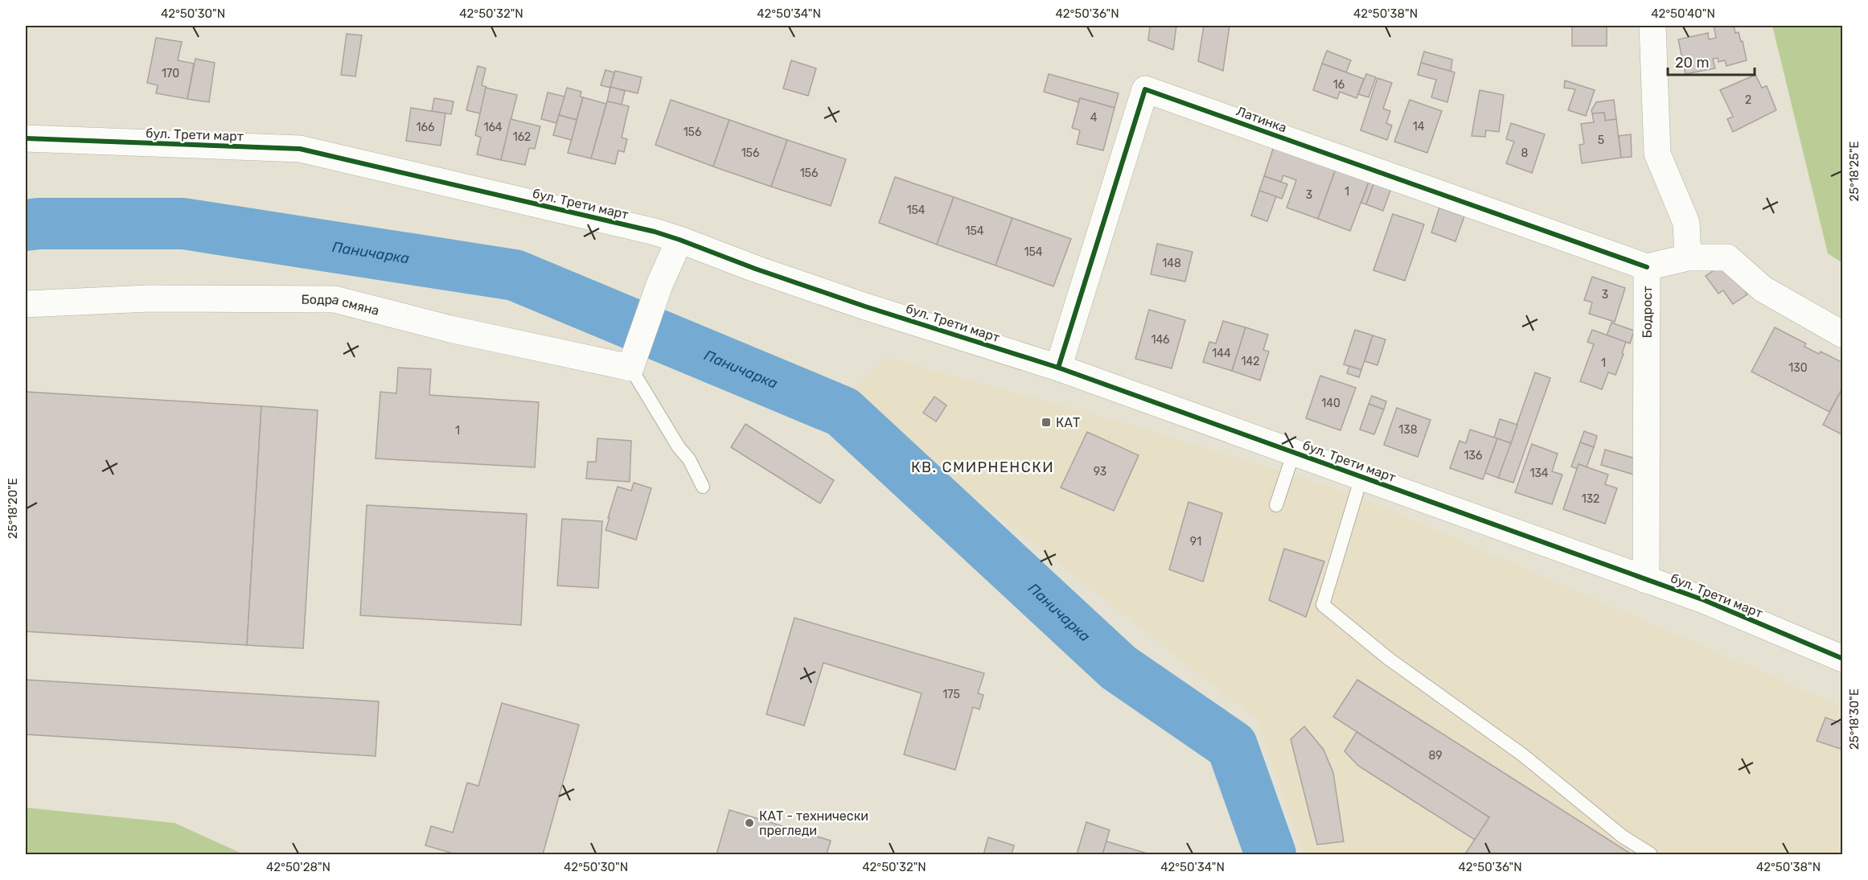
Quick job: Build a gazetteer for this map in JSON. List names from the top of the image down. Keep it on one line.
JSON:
{"streets":{"street":["Латинка","бул. Трети март","Бодра смяна","Бодрост"]},"crossings":[["Латинка","бул. Трети март"],["Латинка","Бодрост"],["бул. Трети март","Бодрост"]],"districts":["КВ. СМИРНЕНСКИ"],"water":["Паничарка"],"places":{"transit":["КАТ"],"other":["КАТ - технически прегледи"]},"house_numbers":["170","16","2","4","14","166","164","156","162","5","156","8","156","1","3","154","154","154","148","3","146","144","142","1","130","140","138","1","136","93","134","132","91","175","89"],"scale_bar":"20 m","coordinates":["42°50'30\"N","42°50'32\"N","42°50'34\"N","42°50'36\"N","42°50'38\"N","42°50'40\"N","25°18'25\"E","25°18'20\"E","25°18'30\"E","42°50'28\"N"]}
